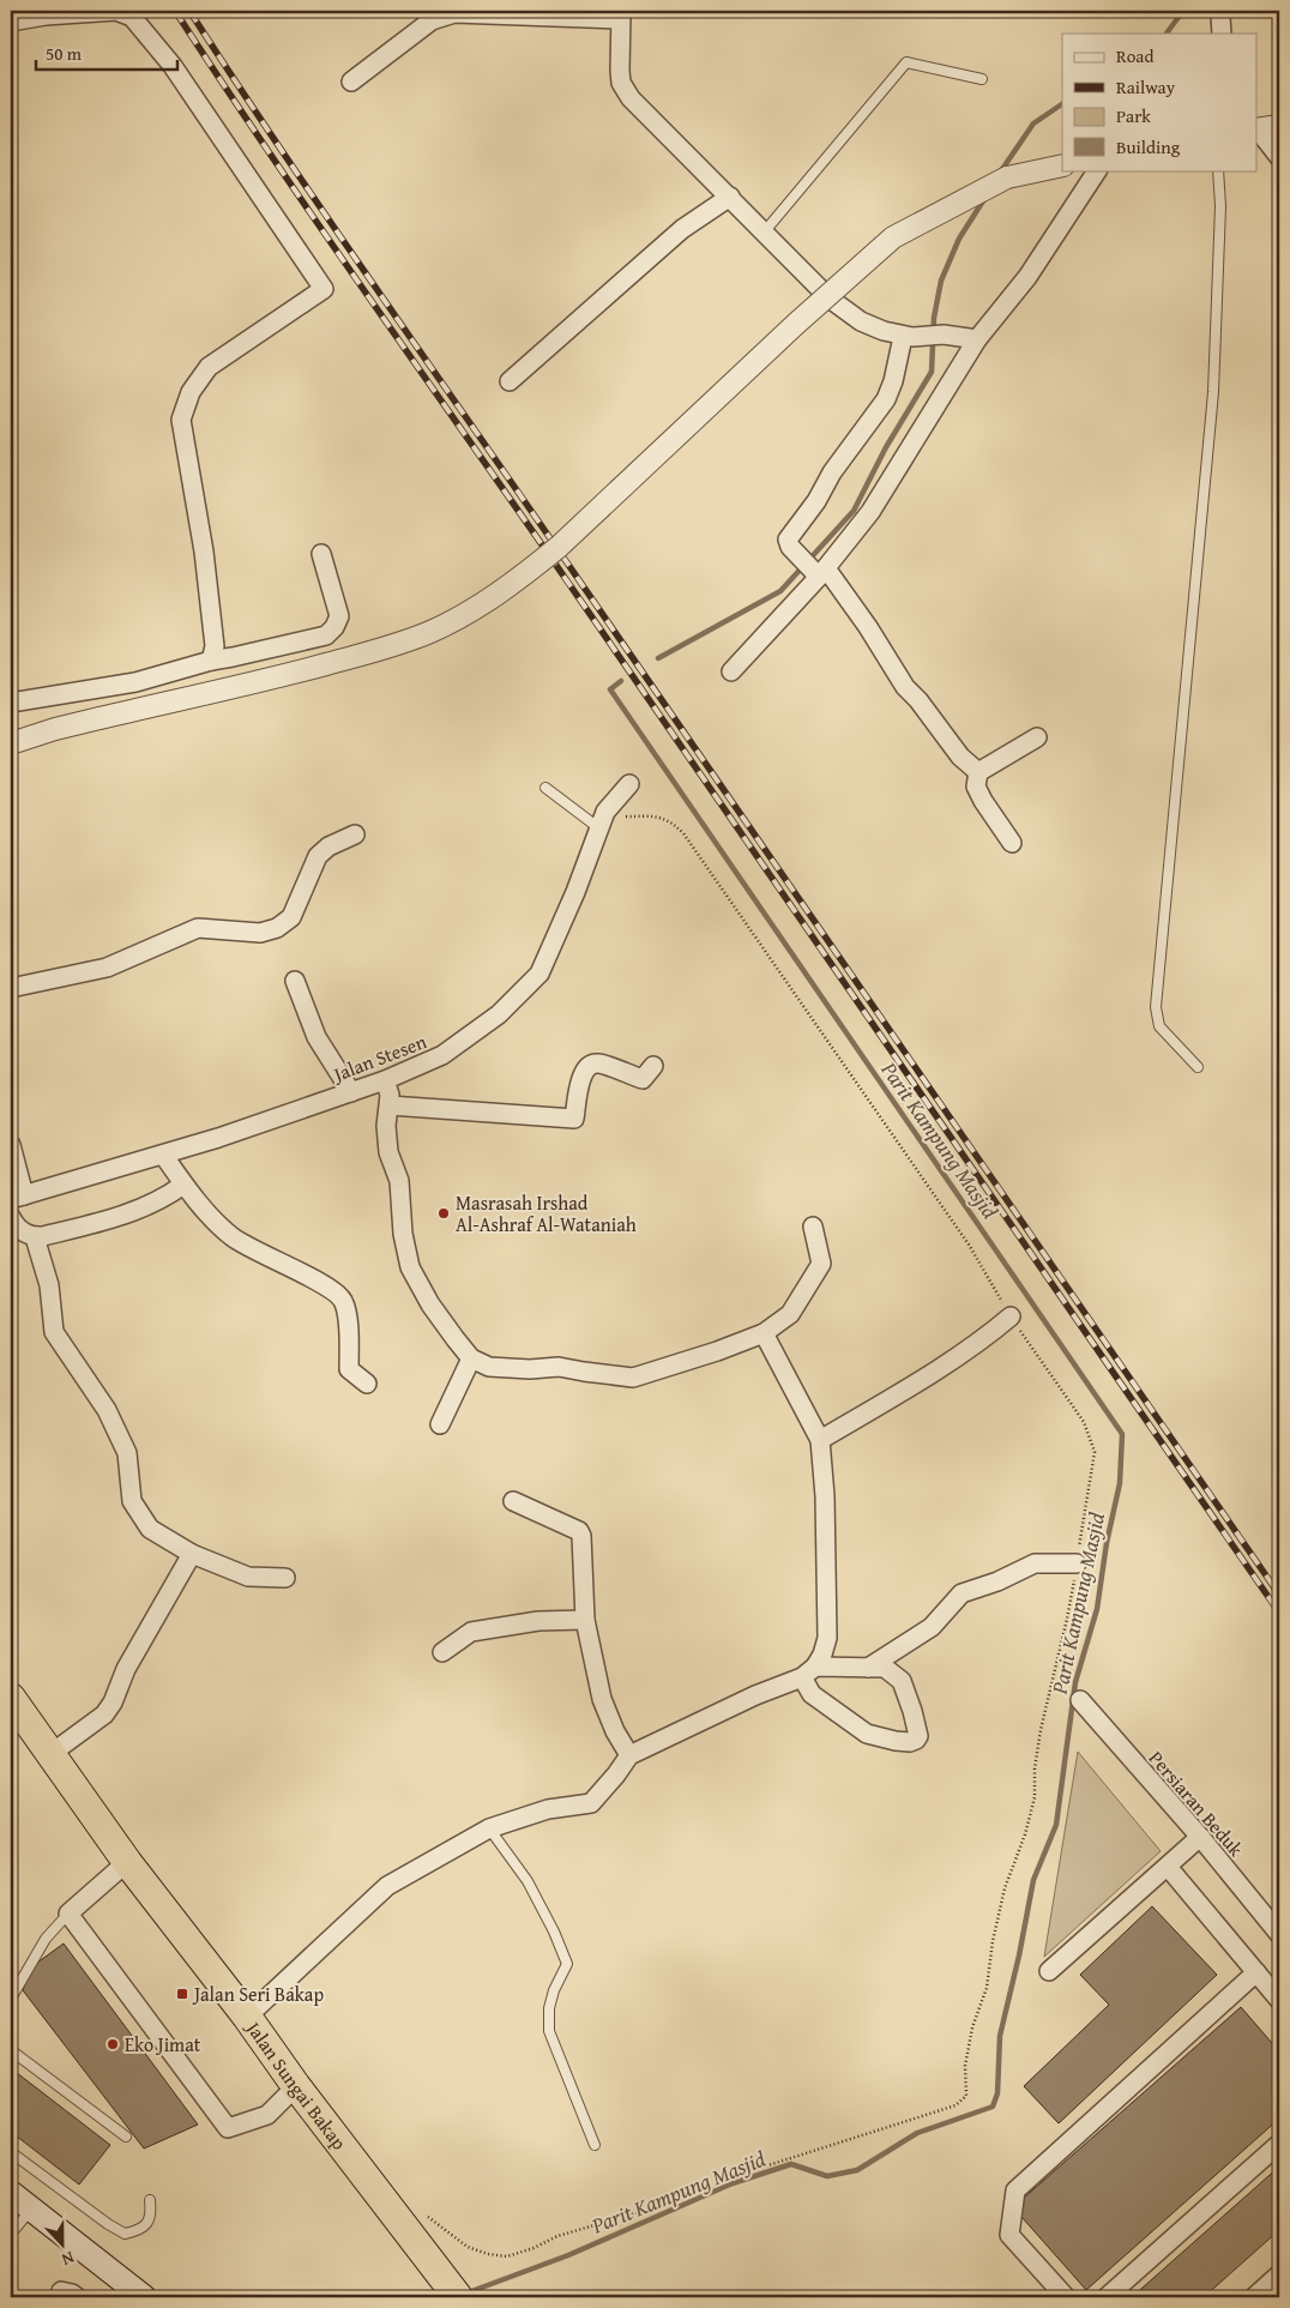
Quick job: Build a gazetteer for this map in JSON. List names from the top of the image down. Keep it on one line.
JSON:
{"streets":{"highway":["Jalan Sungai Bakap"],"street":["Jalan Stesen","Persiaran Beduk"]},"water":["Parit Kampung Masjid"],"places":{"other":["Masrasah Irshad Al-Ashraf Al-Wataniah","Eko Jimat"],"transit":["Jalan Seri Bakap"]},"legend":["Road","Railway","Park","Building"],"scale_bar":"50 m","north":"bottom"}
